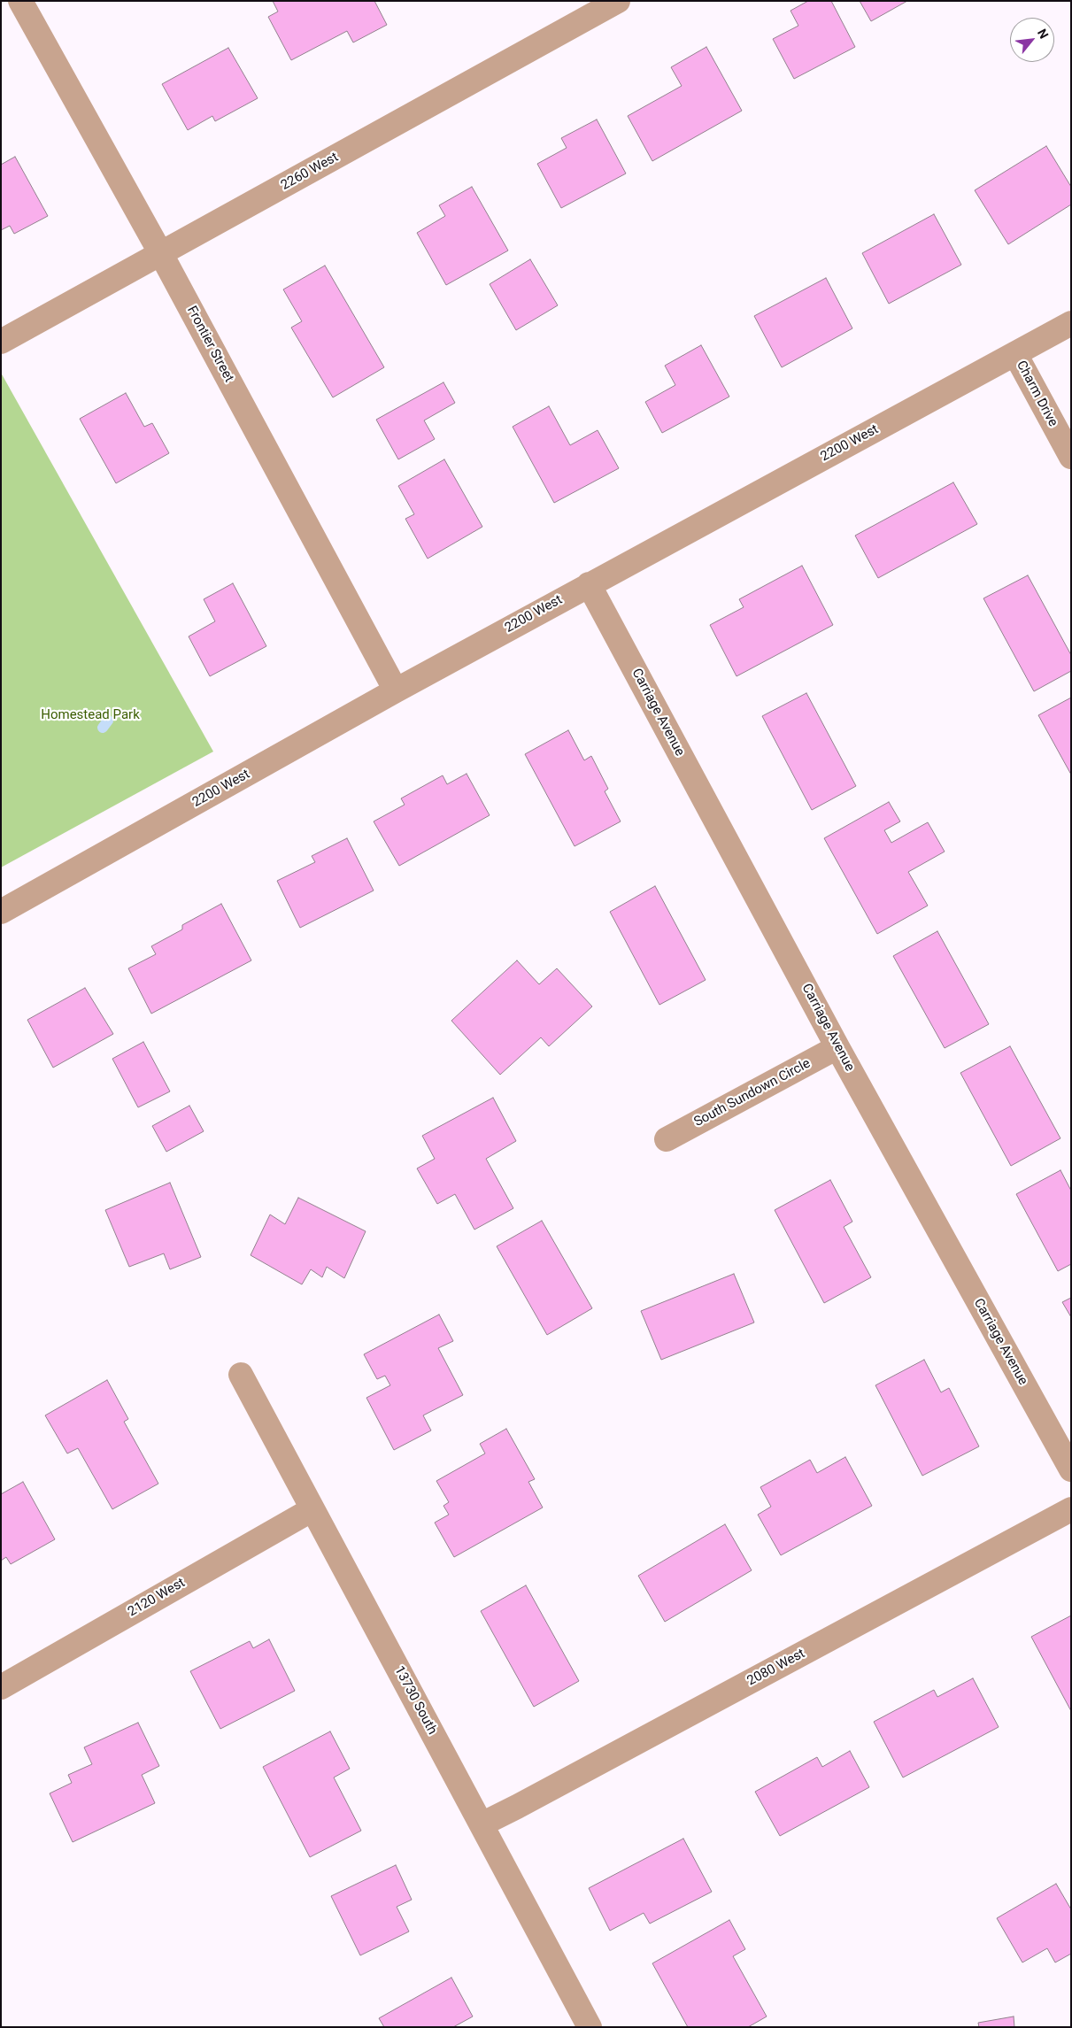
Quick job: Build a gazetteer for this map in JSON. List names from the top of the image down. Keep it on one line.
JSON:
{"streets":{"street":["2260 West","Frontier Street","Charm Drive","2200 West","Carriage Avenue","South Sundown Circle","2120 West","2080 West","13730 South"]},"crossings":[["2260 West","Frontier Street"],["Frontier Street","2200 West"],["Charm Drive","2200 West"],["2200 West","Carriage Avenue"],["Carriage Avenue","South Sundown Circle"],["2120 West","13730 South"],["2080 West","13730 South"]],"parks":["Homestead Park"],"north":"top right"}
